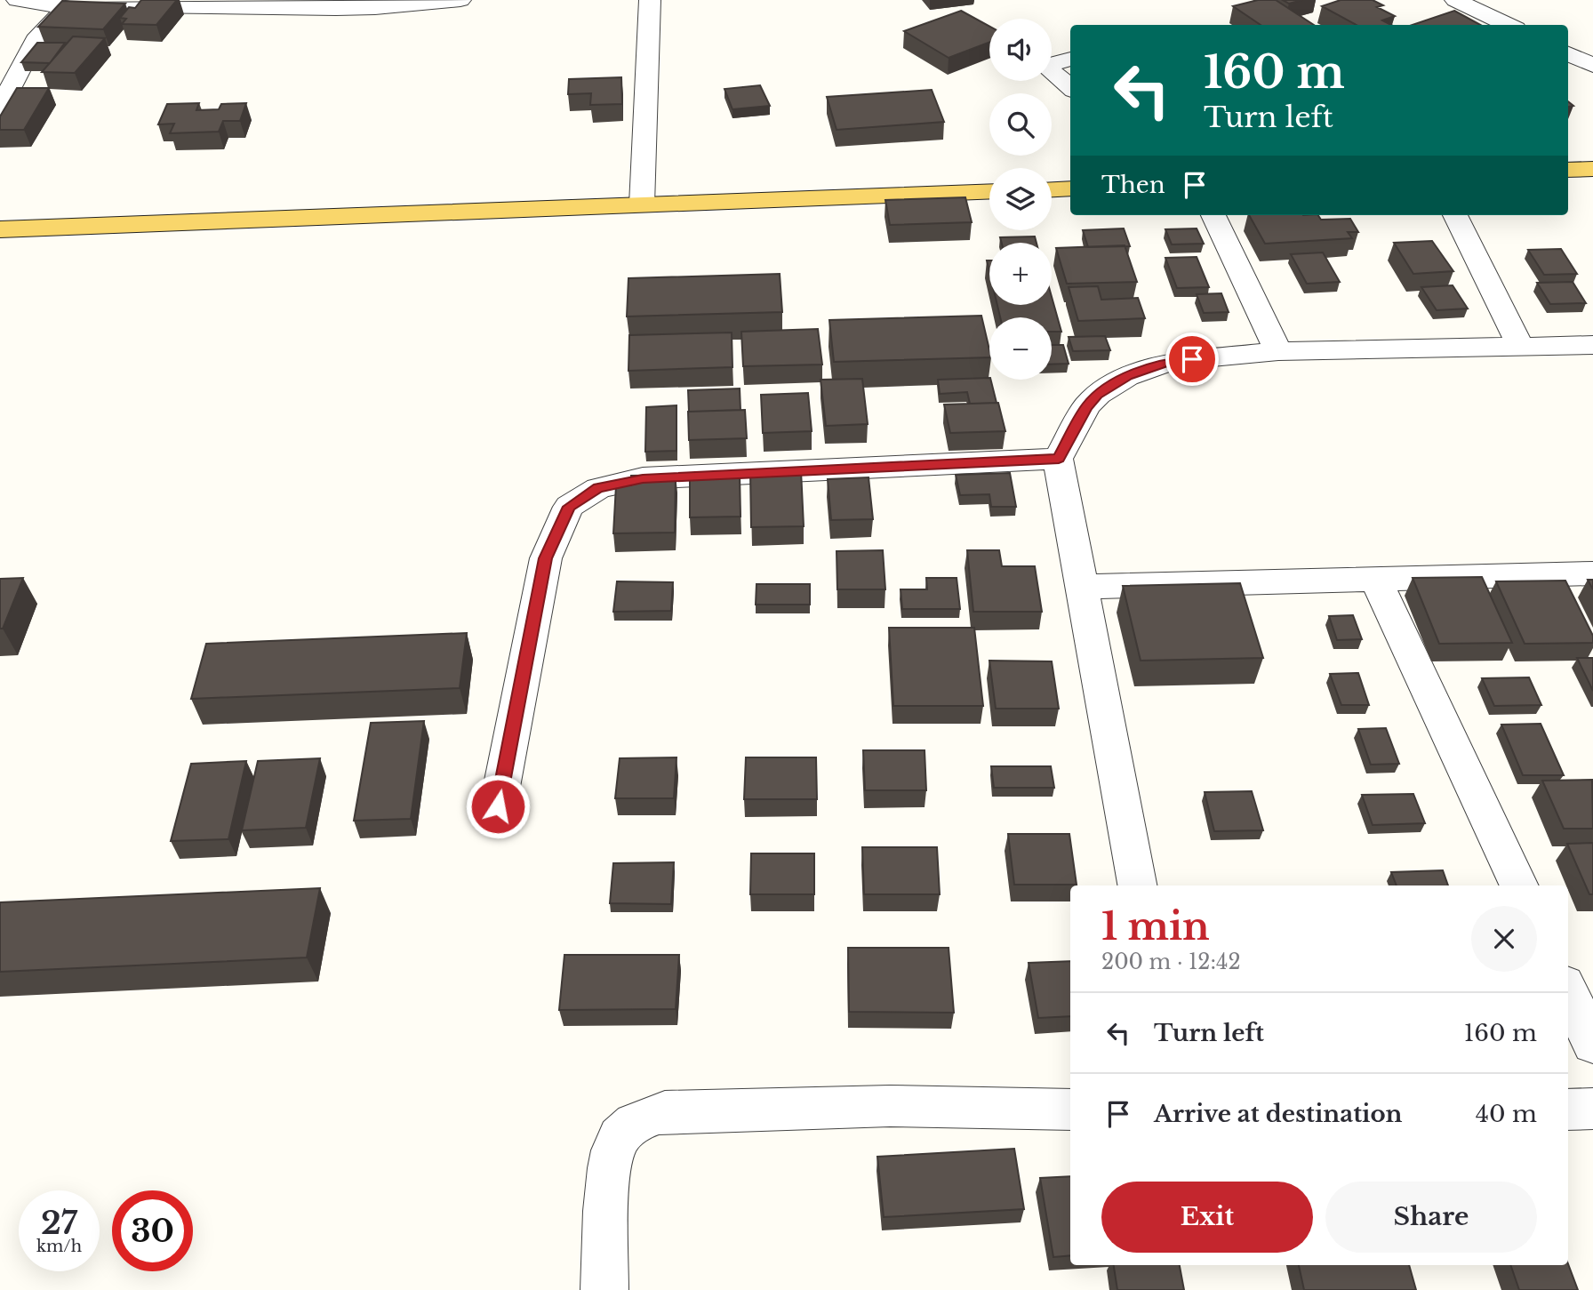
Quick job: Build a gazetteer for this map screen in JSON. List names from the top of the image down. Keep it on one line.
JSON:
{"page":{"map_buttons":["+","−"],"turn":["160 m","Turn left"],"then":"Then","heading":["1 min","200 m · 12:42"],"list":[{"name":"Turn left","value":"160 m"},{"name":"Arrive at destination","value":"40 m"}],"buttons":["Exit","Share"],"speed":"27 km/h","limit":"30"}}
